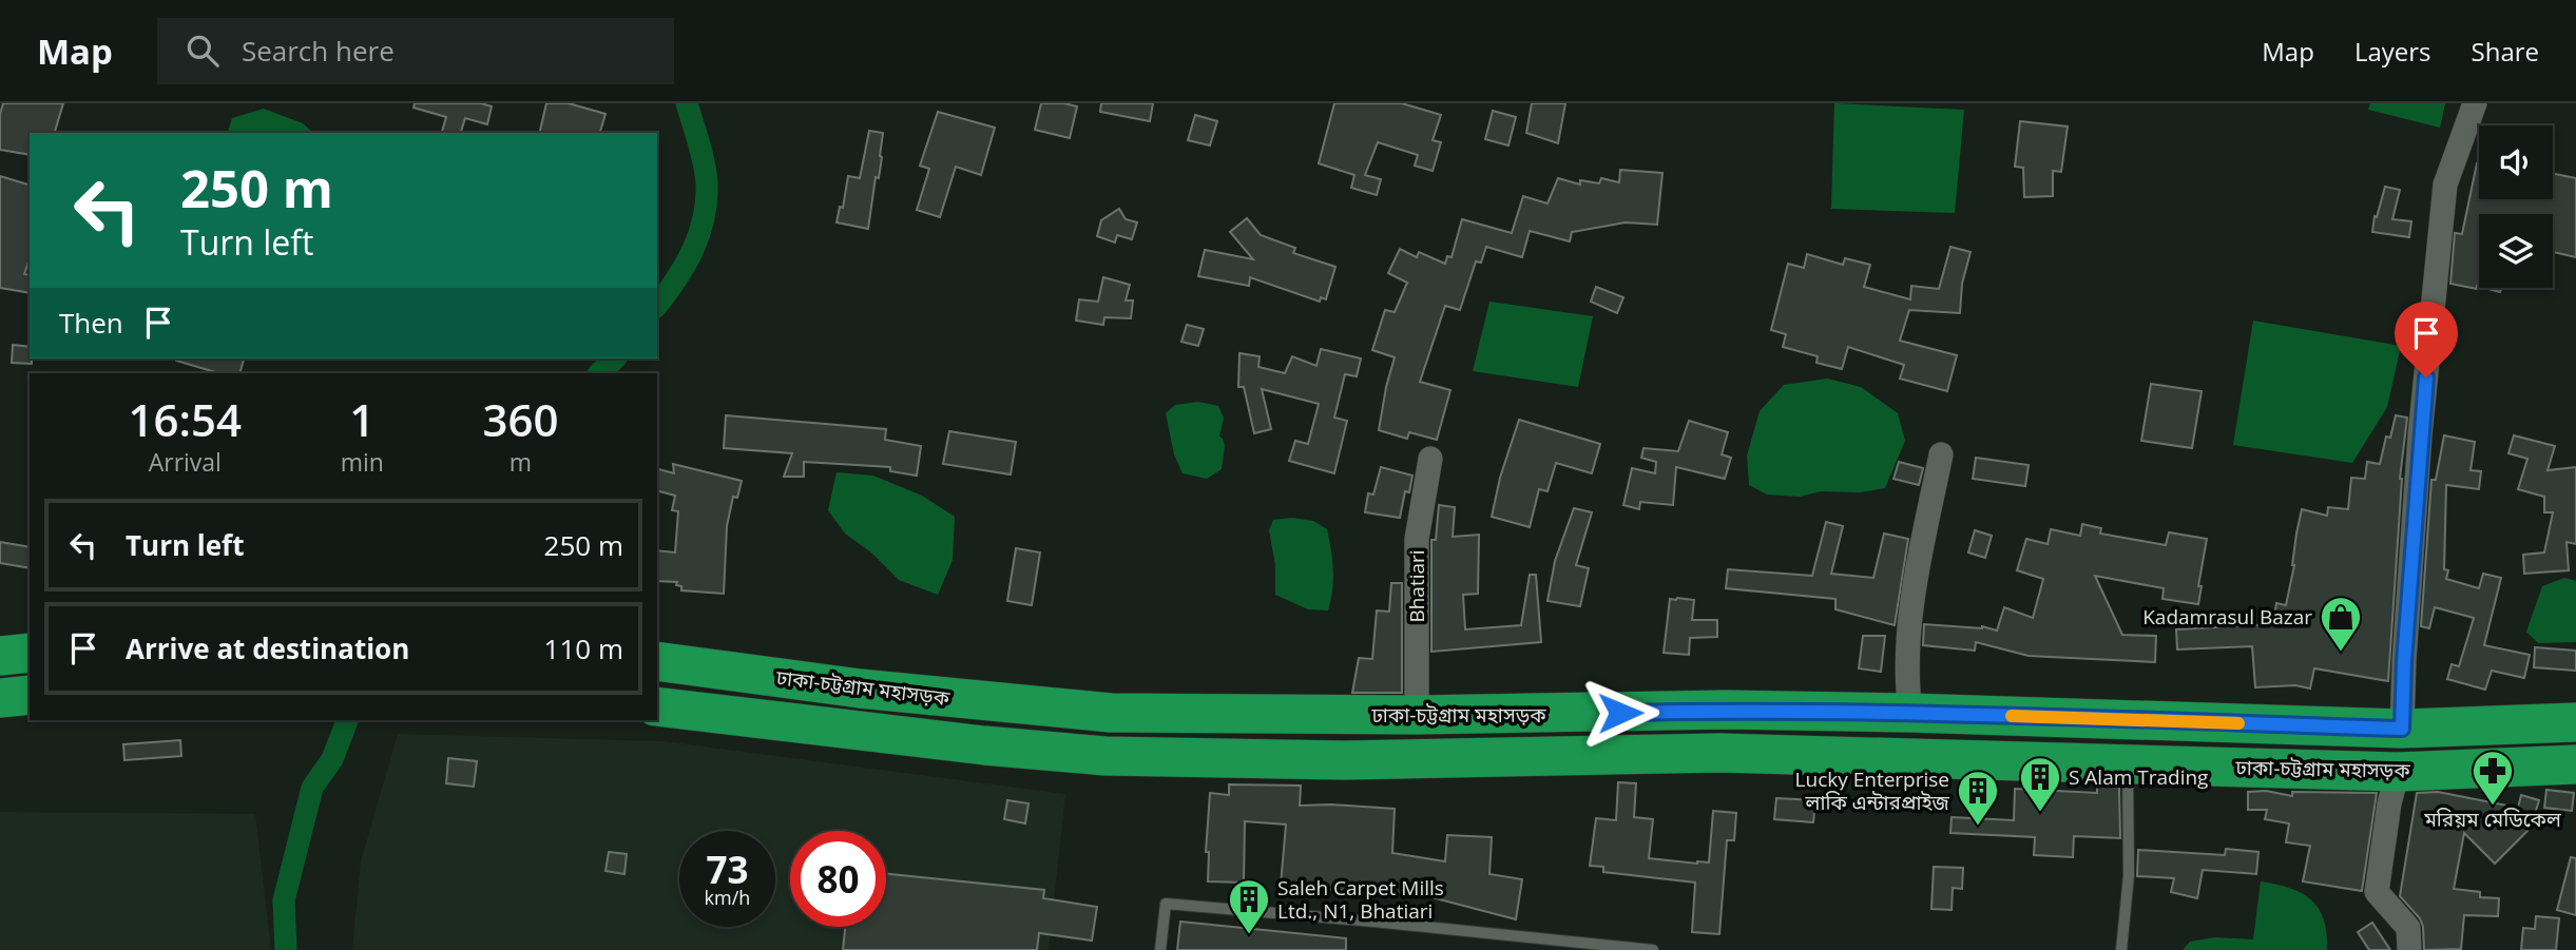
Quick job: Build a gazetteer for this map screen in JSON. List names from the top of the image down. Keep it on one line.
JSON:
{"streets":{"highway":["ঢাকা-চট্টগ্রাম মহাসড়ক"],"street":["Bhatiari"]},"crossings":[["Bhatiari","ঢাকা-চট্টগ্রাম মহাসড়ক"]],"places":{"shop":["Kadamrasul Bazar"],"pharmacy":["মরিয়ম মেডিকেল"],"building":["S Alam Trading","Lucky Enterprise লাকি এন্টারপ্রাইজ","Saleh Carpet Mills Ltd., N1, Bhatiari"]},"page":{"header":"Map","search":"Search here","nav":["Map","Layers","Share"],"turn":["250 m","Turn left"],"then":"Then","eta":["16:54","Arrival","1","min","360","m"],"list":[{"name":"Turn left","value":"250 m"},{"name":"Arrive at destination","value":"110 m"}],"speed":"73 km/h","limit":"80"}}
